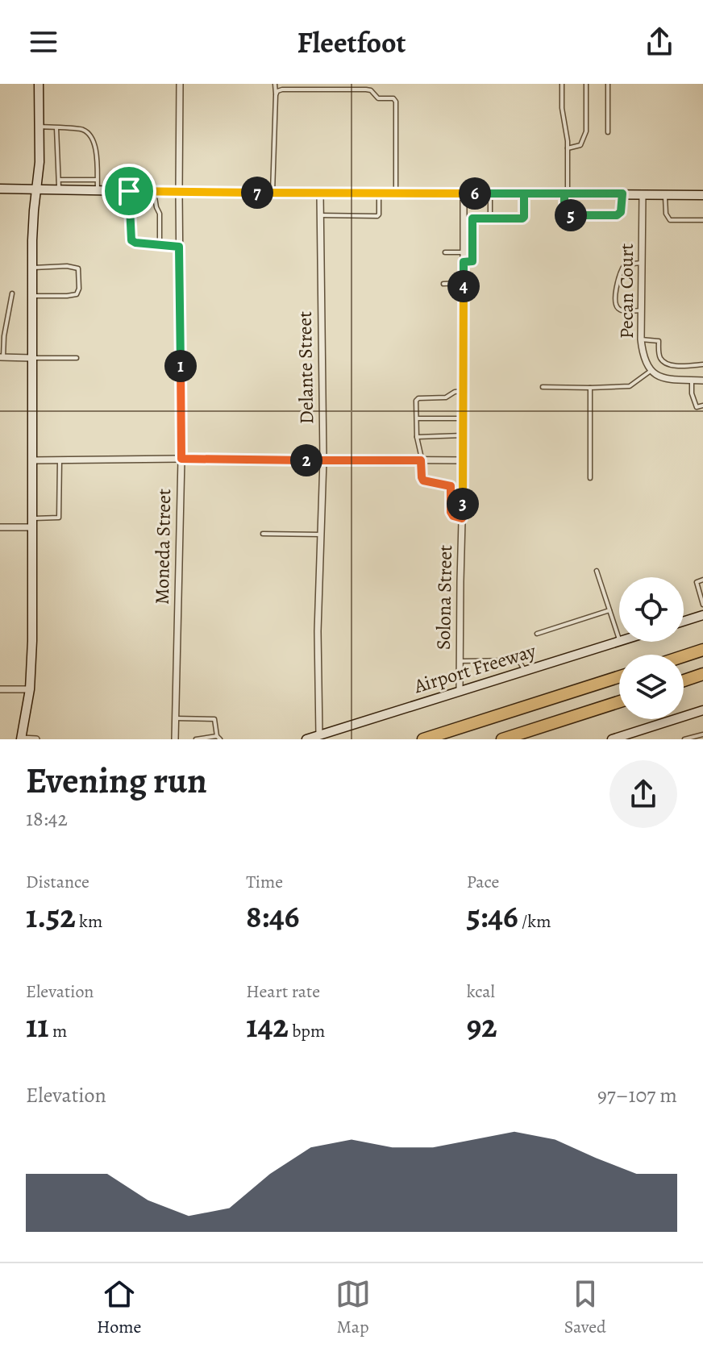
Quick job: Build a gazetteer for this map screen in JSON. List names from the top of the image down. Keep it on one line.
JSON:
{"streets":{"main road":["Airport Freeway"],"street":["Pecan Court","Delante Street","Moneda Street","Solona Street"]},"crossings":[["Delante Street","Airport Freeway"],["Solona Street","Airport Freeway"]],"page":{"header":"Fleetfoot","pins":["7","6","5","4","1","2","3"],"heading":["Evening run","18:42"],"stats":[["Distance","1.52 km"],["Time","8:46"],["Pace","5:46 /km"],["Elevation","11 m"],["Heart rate","142 bpm"],["kcal","92"]],"chart":["Elevation","97–107 m"],"tabs":["Home","Map","Saved"]}}
